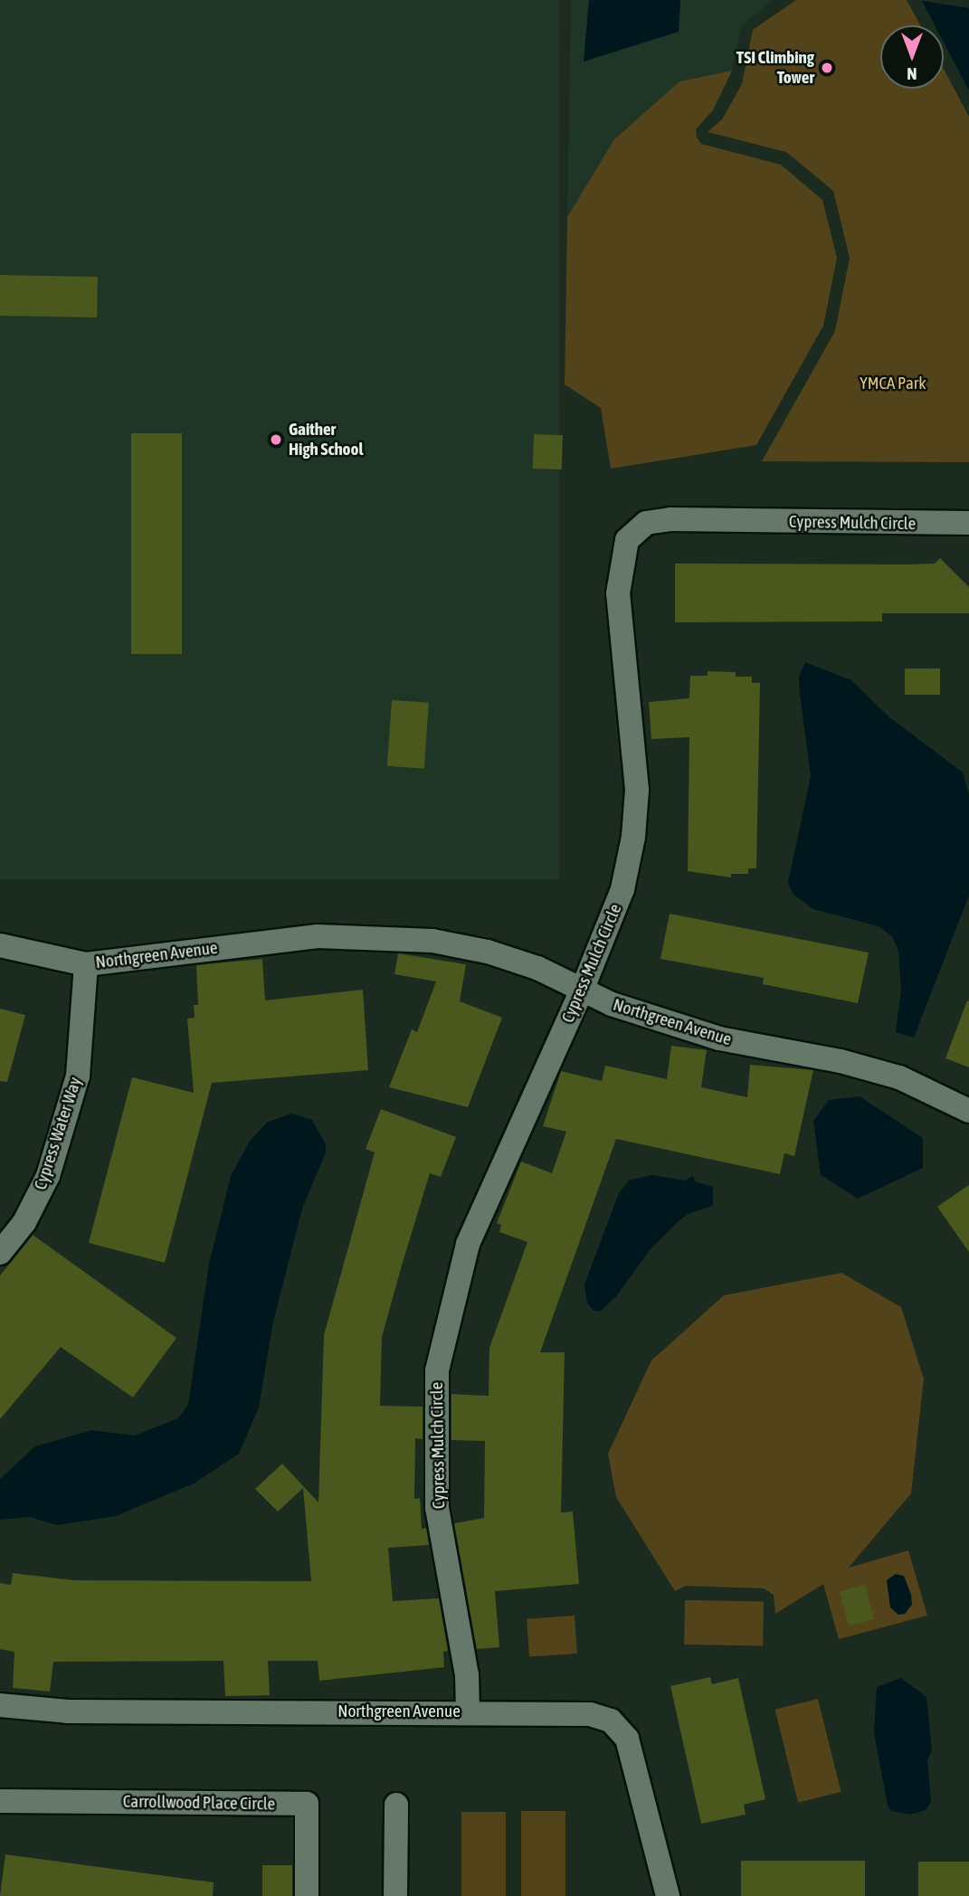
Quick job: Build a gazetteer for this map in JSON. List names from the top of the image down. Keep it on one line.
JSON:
{"streets":{"street":["Cypress Mulch Circle","Northgreen Avenue","Cypress Water Way","Carrollwood Place Circle"]},"crossings":[["Cypress Mulch Circle","Northgreen Avenue"],["Northgreen Avenue","Cypress Water Way"]],"parks":["YMCA Park"],"places":["TSI Climbing Tower","Gaither High School"],"north":"bottom"}
